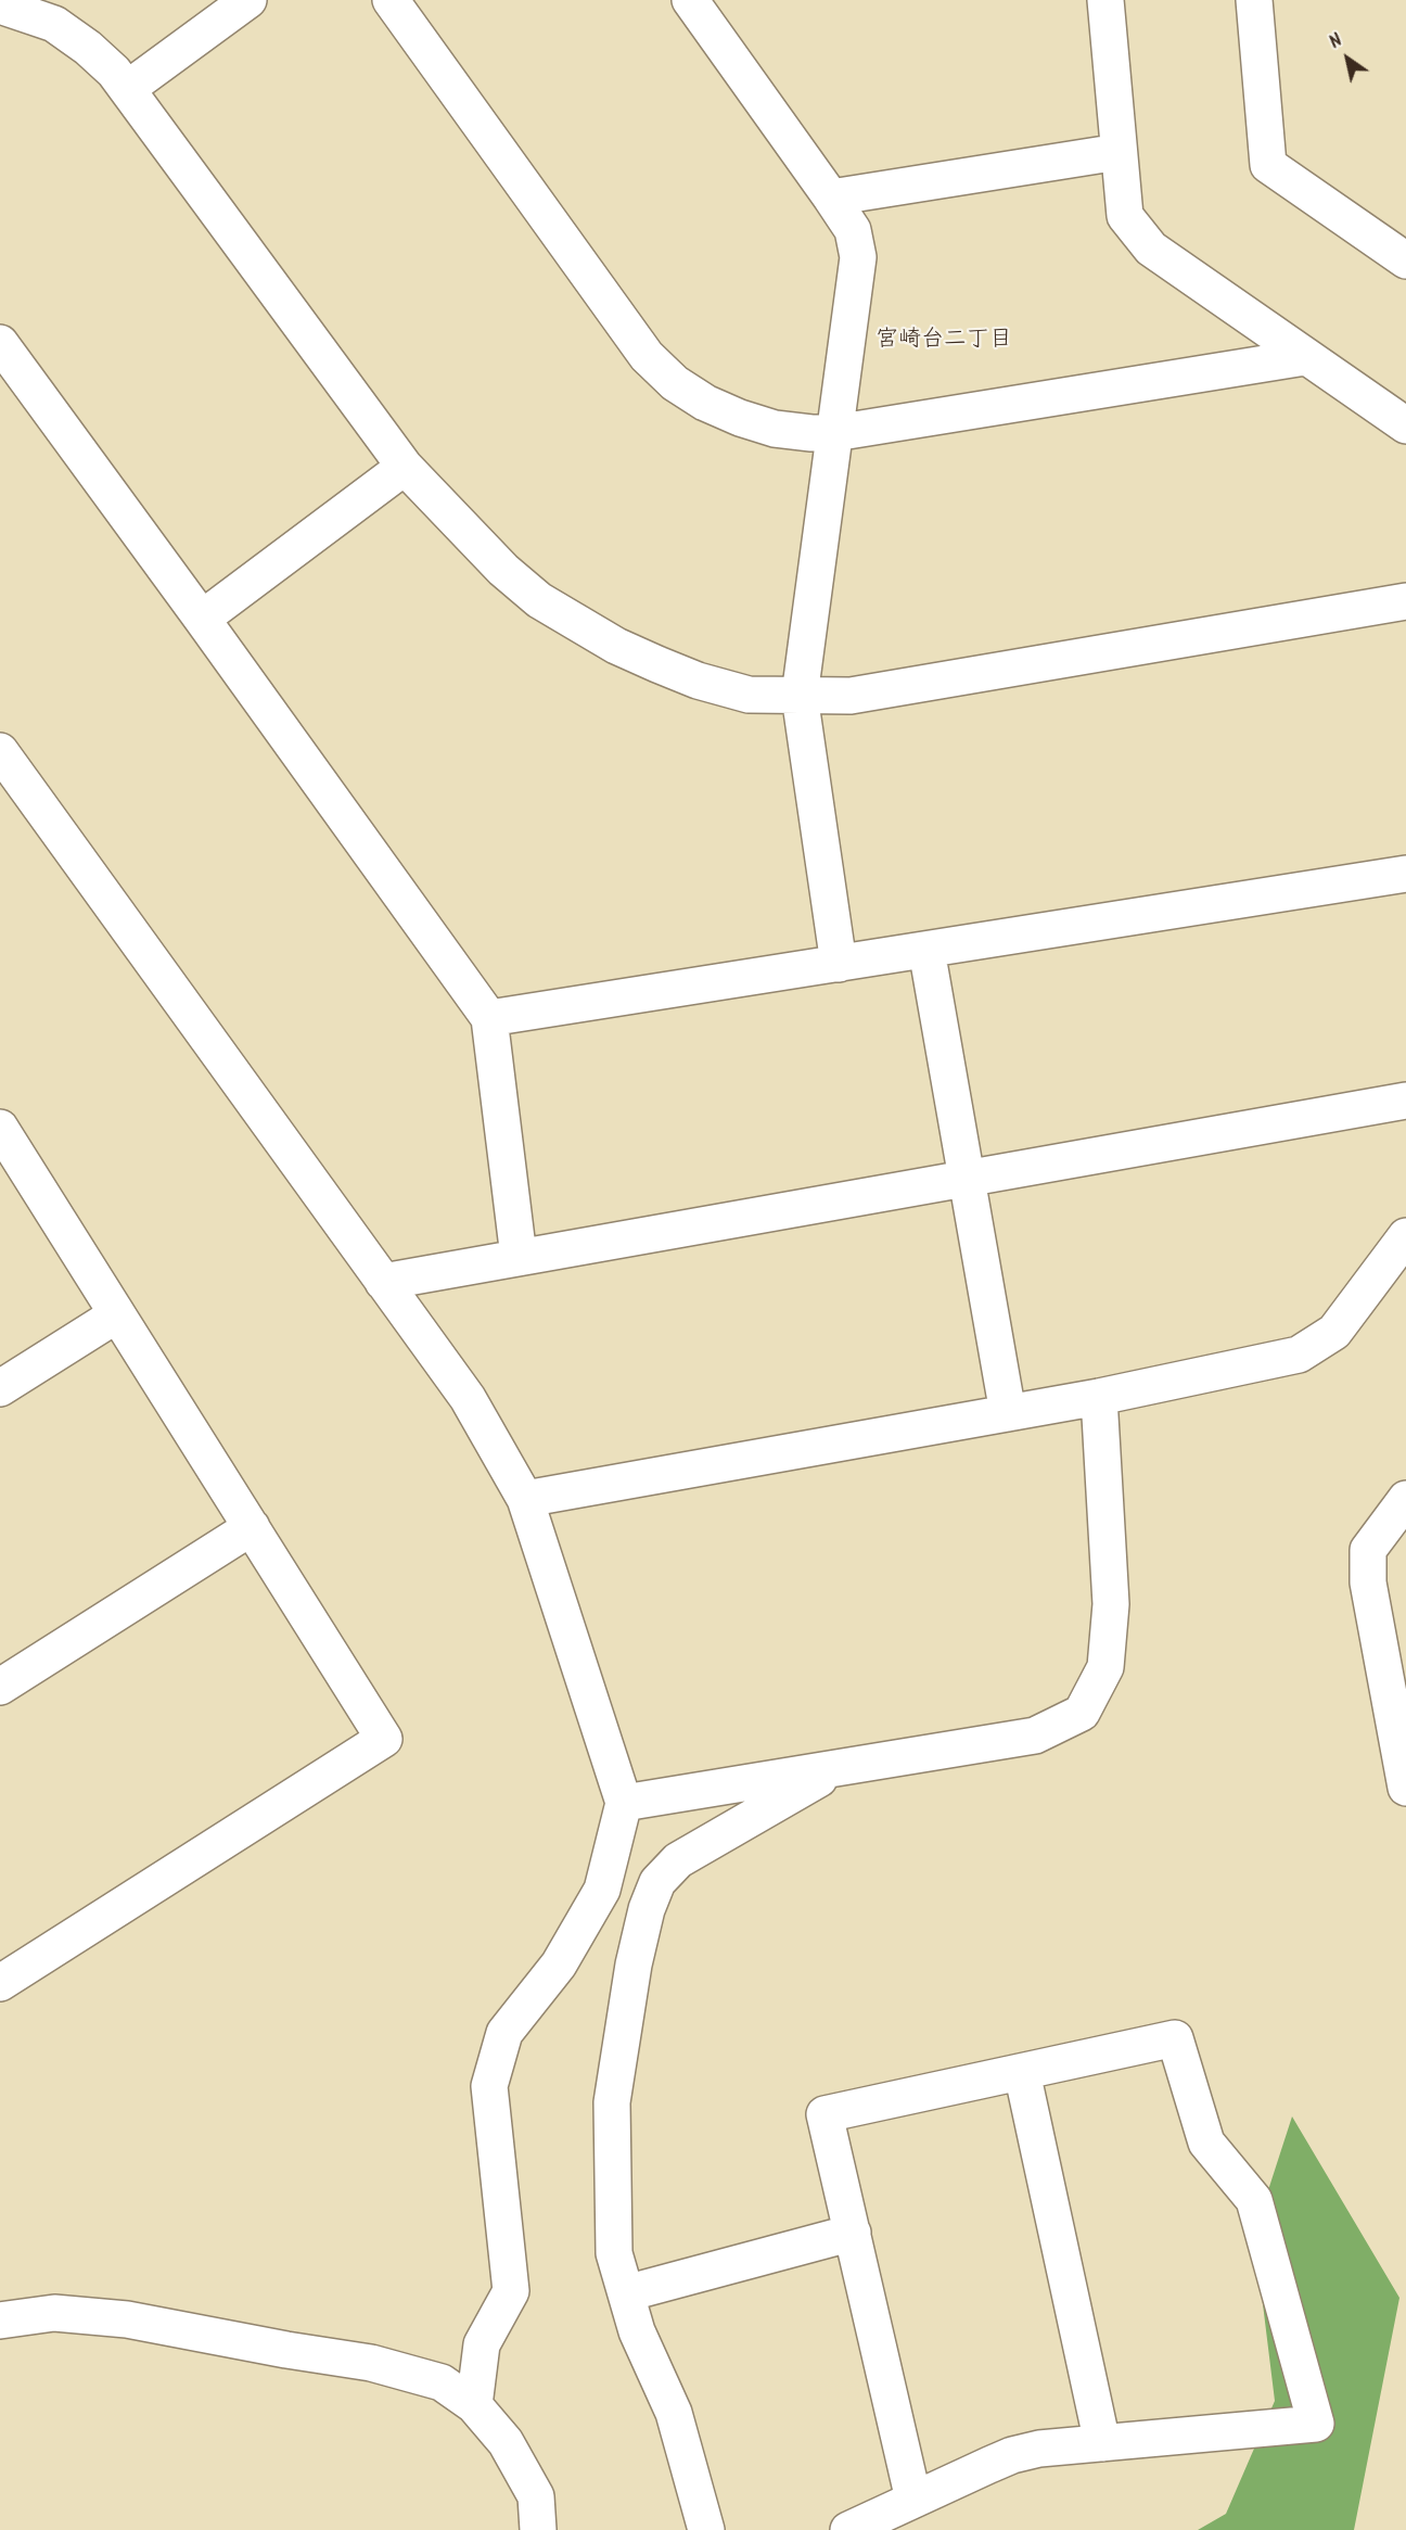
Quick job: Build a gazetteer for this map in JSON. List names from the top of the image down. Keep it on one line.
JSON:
{"districts":["宮崎台二丁目"],"north":"top left"}
